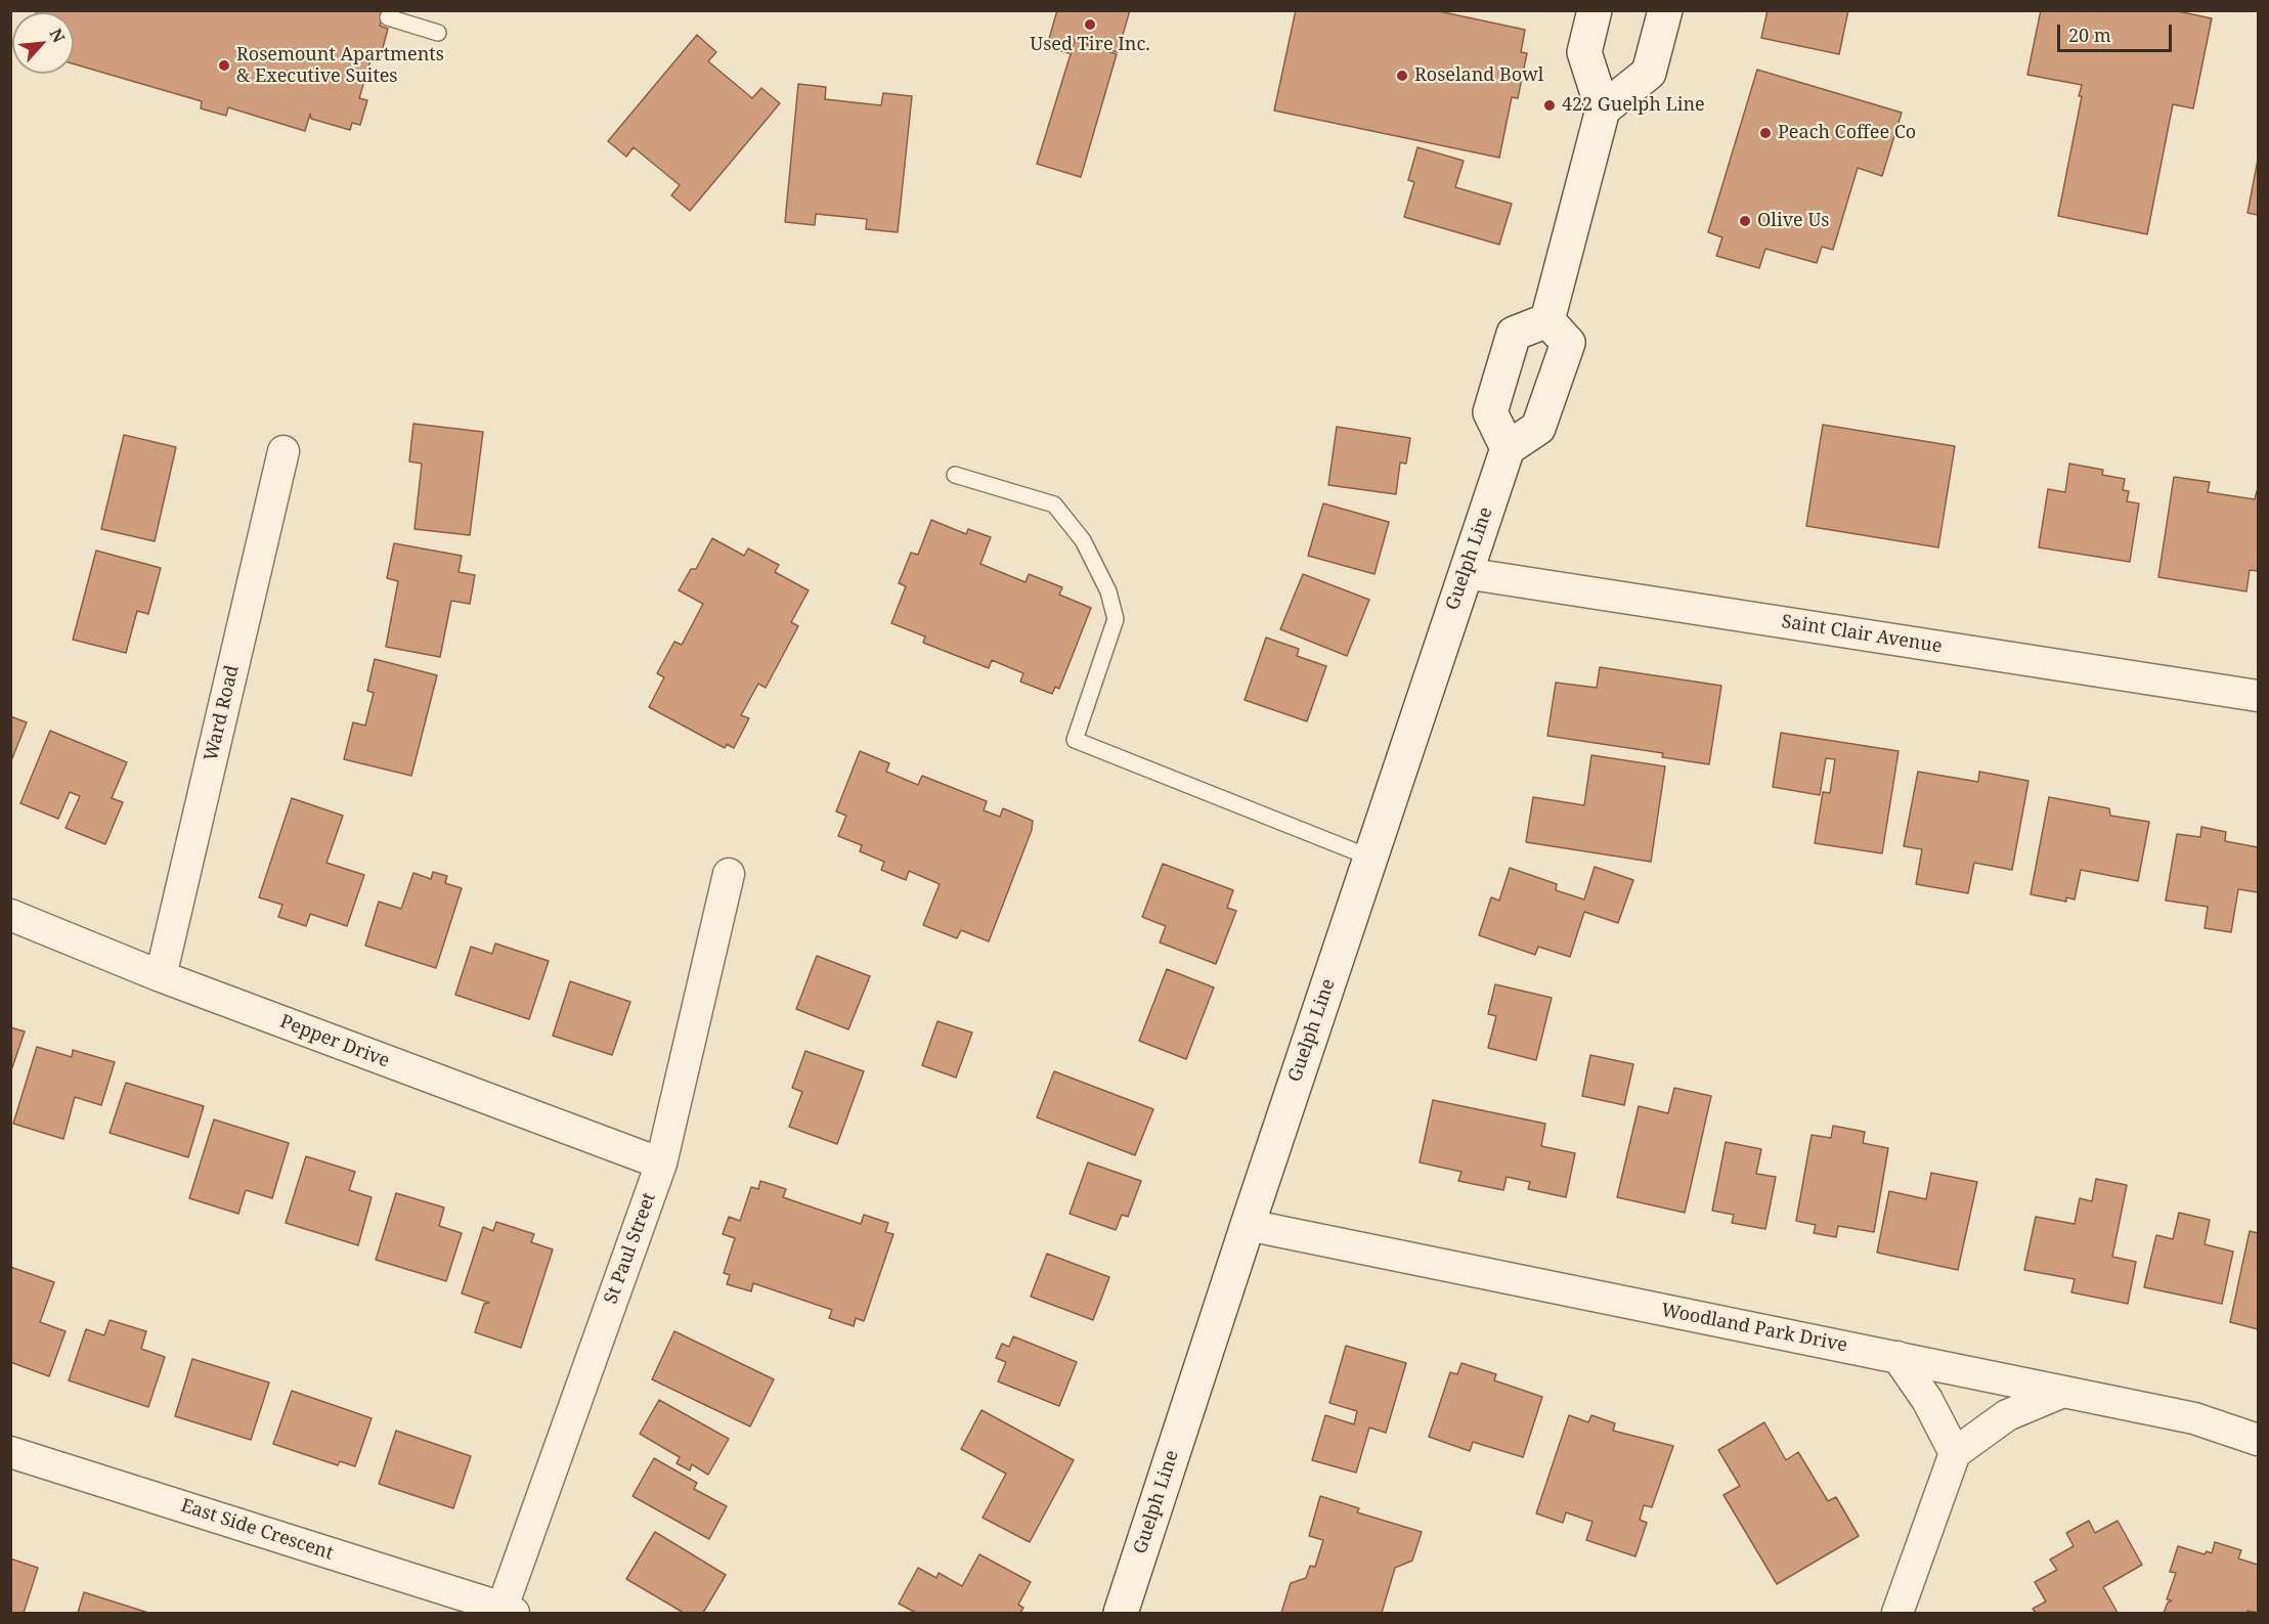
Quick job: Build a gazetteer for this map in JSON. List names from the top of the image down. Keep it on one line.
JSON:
{"streets":{"main road":["Guelph Line"],"street":["Saint Clair Avenue","Ward Road","Pepper Drive","St Paul Street","Woodland Park Drive","East Side Crescent"]},"crossings":[["Guelph Line","Saint Clair Avenue"],["Guelph Line","Woodland Park Drive"],["Ward Road","Pepper Drive"],["Pepper Drive","St Paul Street"],["St Paul Street","East Side Crescent"]],"places":["Used Tire Inc.","Rosemount Apartments & Executive Suites","Roseland Bowl","422 Guelph Line","Peach Coffee Co","Olive Us"],"scale_bar":"20 m","north":"top right"}
